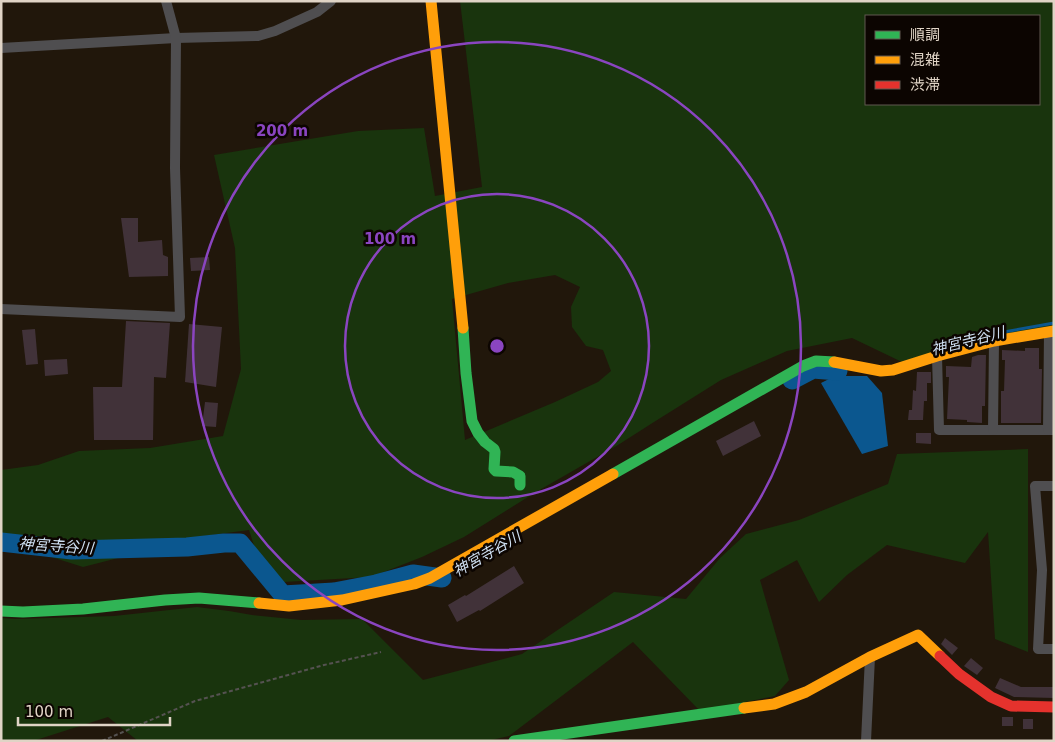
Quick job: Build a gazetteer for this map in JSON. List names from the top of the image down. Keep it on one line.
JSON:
{"water":["神宮寺谷川"],"legend":["順調","混雑","渋滞"],"scale_bar":"100 m","rings":["200 m","100 m"]}
